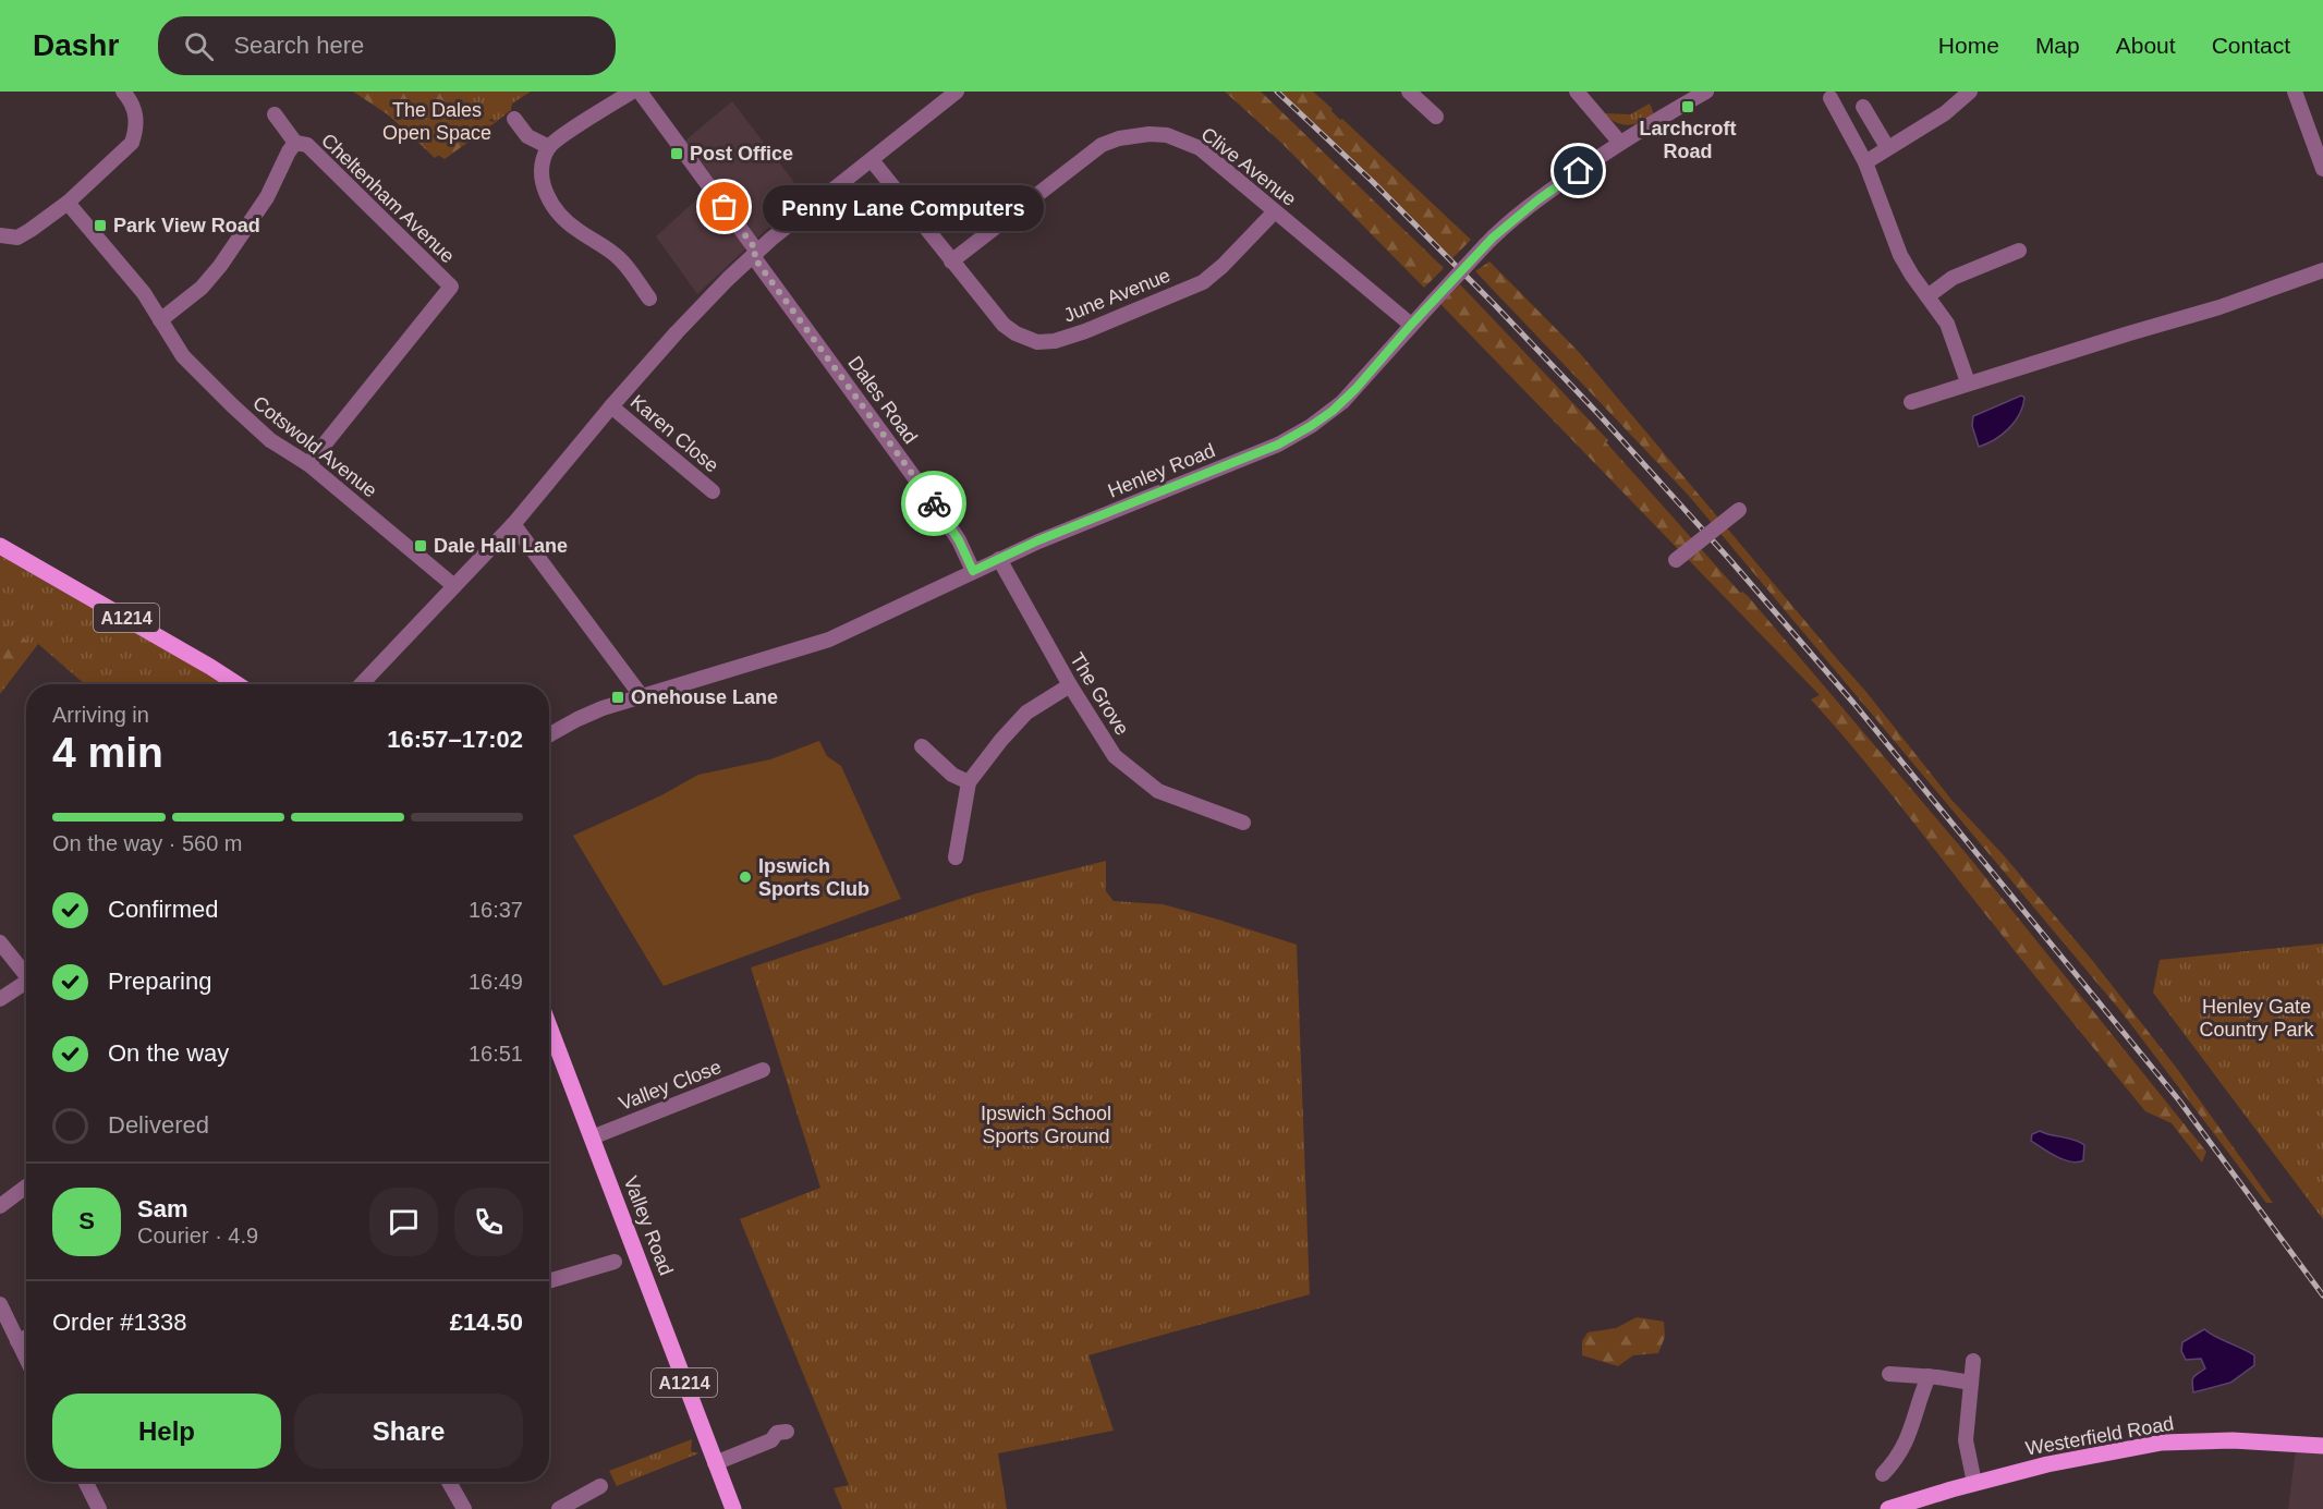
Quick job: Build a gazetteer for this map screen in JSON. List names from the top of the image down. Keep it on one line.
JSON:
{"streets":{"main road":["A1214","Valley Road","Westerfield Road"],"street":["Clive Avenue","Cheltenham Avenue","June Avenue","Dales Road","Karen Close","Cotswold Avenue","Henley Road","The Grove","Valley Close"]},"crossings":[["Clive Avenue","June Avenue"],["Clive Avenue","Henley Road"],["Cheltenham Avenue","Cotswold Avenue"],["Dales Road","Henley Road"],["Henley Road","The Grove"],["Valley Close","Valley Road"]],"parks":["The Dales Open Space","Henley Gate Country Park","Ipswich School Sports Ground"],"places":{"transit":["Larchcroft Road","Post Office","Park View Road","Dale Hall Lane","Onehouse Lane"],"other":["Penny Lane Computers","Ipswich Sports Club"]},"page":{"header":"Dashr","search":"Search here","nav":["Home","Map","About","Contact"],"bubble":"Penny Lane Computers","heading":["4 min","Arriving in","16:57–17:02"],"panel":["Sam","Courier · 4.9","Order #1338","£14.50"],"bar":"On the way · 560 m","list":[["Confirmed","16:37"],["Preparing","16:49"],["On the way","16:51"],"Delivered"],"round":"S","buttons":["Help","Share"]}}
